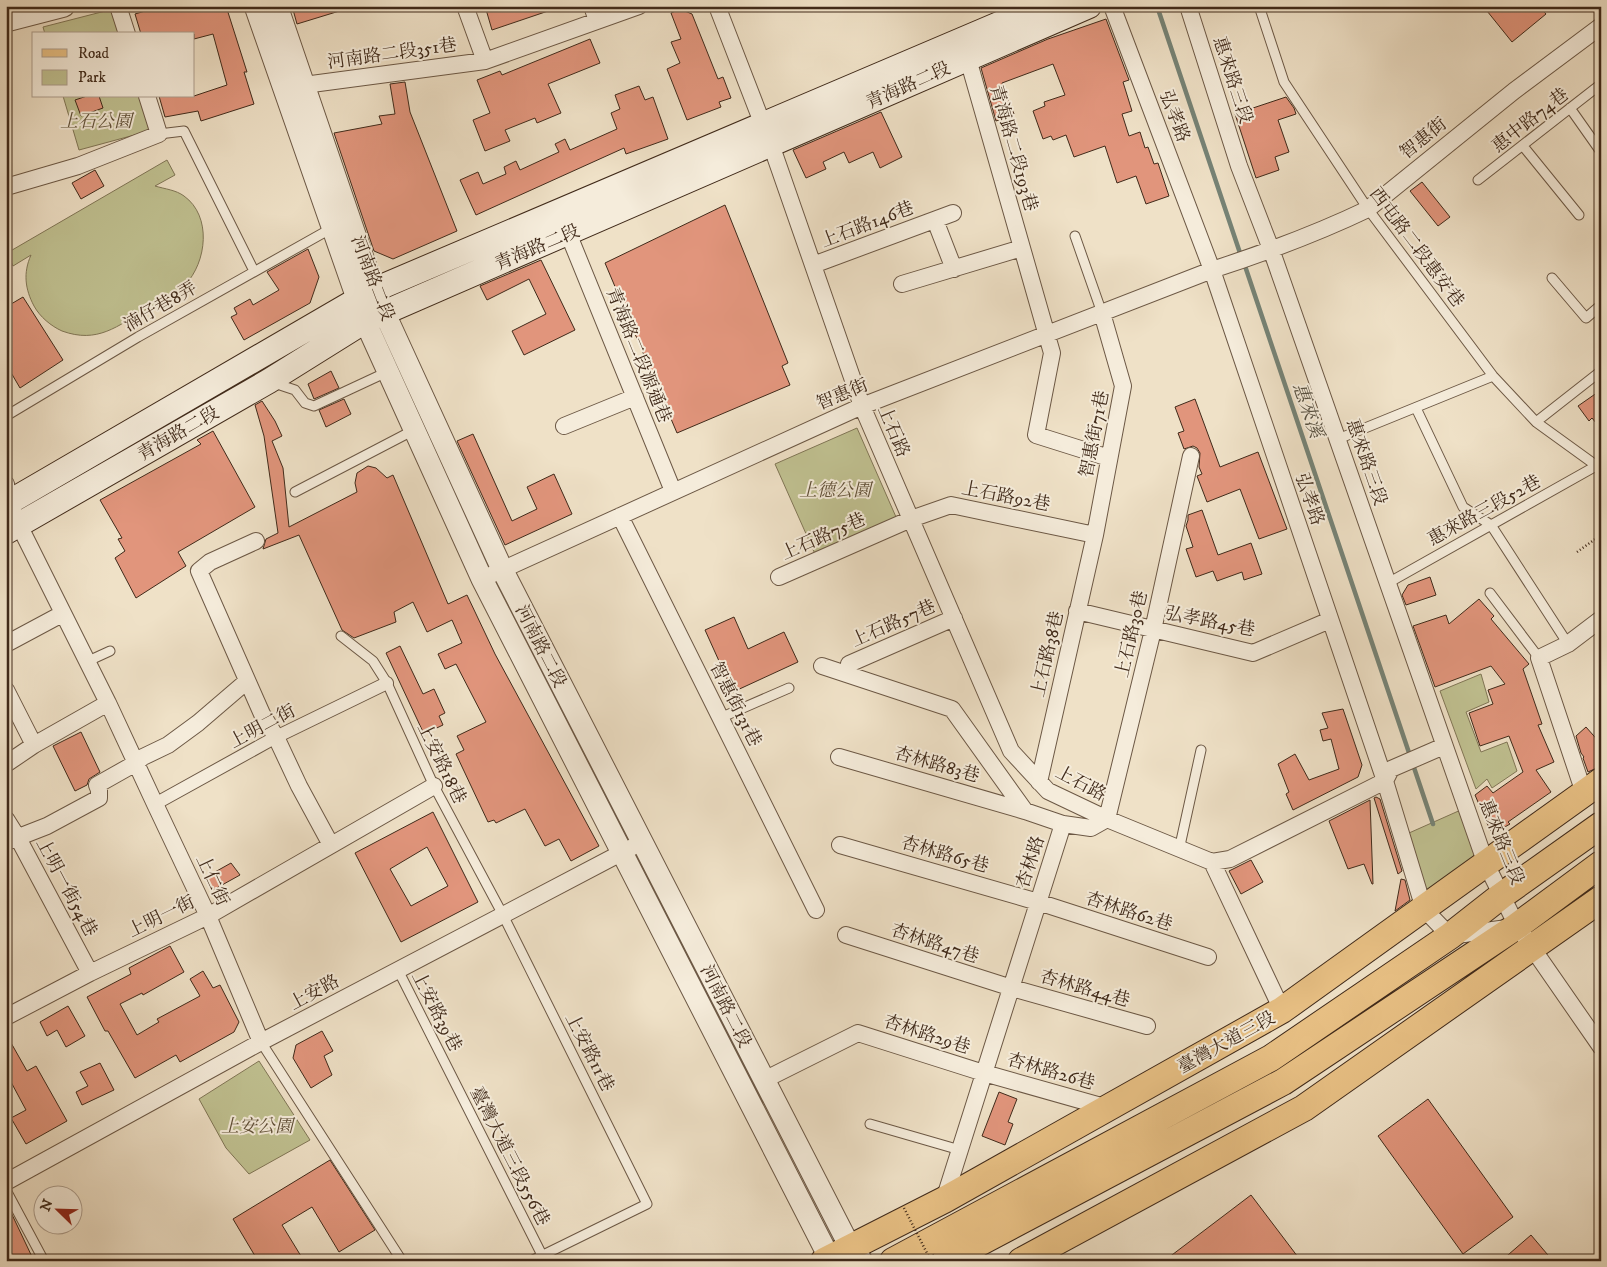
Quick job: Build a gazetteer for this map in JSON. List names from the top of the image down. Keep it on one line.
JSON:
{"streets":{"main road":["青海路二段","臺灣大道三段"],"street":["河南路二段351巷","惠來路三段","弘孝路","智惠街","青海路二段193巷","上石路146巷","河南路二段","青海路二段源通巷","上石路","智惠街71巷","上石路92巷","上石路75巷","弘孝路45巷","上石路57巷","上石路30巷","上石路38巷","智惠街131巷","上明二街","杏林路83巷","杏林路65巷","杏林路","上仁街","上明一街54巷","杏林路62巷","上明一街","杏林路47巷","杏林路44巷","上安路","杏林路29巷","杏林路26巷"],"lane":["惠中路74巷","西屯路二段惠安巷","湳仔巷8弄","惠來路三段52巷","上安路18巷","上安路39巷","上安路11巷","臺灣大道三段556巷"]},"crossings":[["河南路二段351巷","河南路二段"],["惠來路三段","智惠街"],["惠來路三段","惠來路三段52巷"],["惠來路三段","臺灣大道三段"],["青海路二段","青海路二段193巷"],["青海路二段","河南路二段"],["青海路二段","青海路二段源通巷"],["青海路二段","上石路"],["青海路二段","上仁街"],["弘孝路","智惠街"],["弘孝路","弘孝路45巷"],["弘孝路","臺灣大道三段"],["智惠街","青海路二段193巷"],["智惠街","西屯路二段惠安巷"],["智惠街","河南路二段"],["智惠街","青海路二段源通巷"],["智惠街","上石路"],["智惠街","智惠街71巷"],["智惠街","智惠街131巷"],["青海路二段193巷","智惠街71巷"],["上石路146巷","上石路"],["西屯路二段惠安巷","惠來路三段52巷"],["河南路二段","湳仔巷8弄"],["河南路二段","上安路"],["河南路二段","杏林路29巷"],["河南路二段","臺灣大道三段"],["上石路","上石路92巷"],["上石路","上石路75巷"],["上石路","上石路57巷"],["上石路","上石路30巷"],["上石路","上石路38巷"],["上石路","杏林路"],["智惠街71巷","上石路92巷"],["智惠街71巷","上石路38巷"],["上石路92巷","上石路75巷"],["上石路92巷","上石路38巷"],["弘孝路45巷","上石路30巷"],["弘孝路45巷","上石路38巷"],["上明二街","上安路18巷"],["上明二街","上仁街"],["上安路18巷","上明一街"],["上安路18巷","上安路"],["上安路18巷","上安路11巷"],["杏林路83巷","杏林路"],["杏林路65巷","杏林路"],["杏林路65巷","杏林路62巷"],["杏林路","杏林路62巷"],["杏林路","杏林路47巷"],["杏林路","杏林路44巷"],["杏林路","杏林路29巷"],["杏林路","臺灣大道三段"],["杏林路","杏林路26巷"],["上仁街","上明一街"],["上仁街","上安路"],["上明一街54巷","上明一街"],["杏林路47巷","杏林路44巷"],["上安路","上安路39巷"],["上安路","上安路11巷"],["上安路39巷","臺灣大道三段556巷"],["杏林路29巷","杏林路26巷"],["臺灣大道三段","杏林路26巷"],["上安路11巷","臺灣大道三段556巷"]],"water":["惠來溪"],"parks":["上石公園","上德公園","上安公園"],"legend":["Road","Park"],"north":"top left"}
